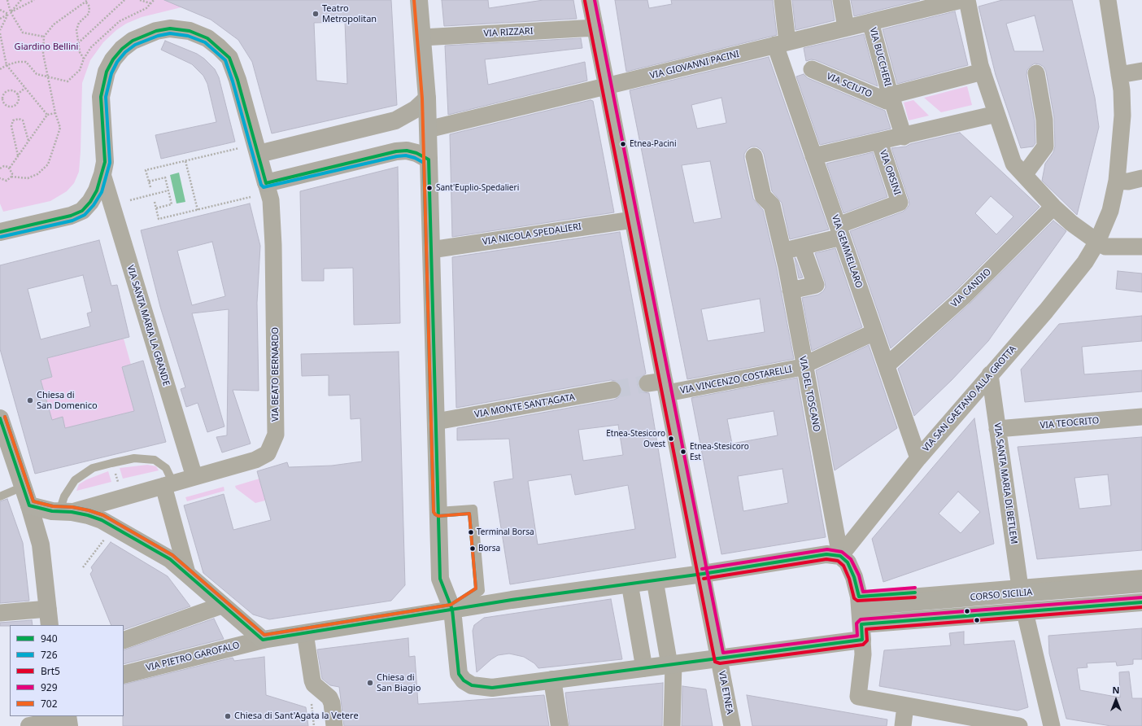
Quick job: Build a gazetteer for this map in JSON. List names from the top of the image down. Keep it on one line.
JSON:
{"streets":{"main road":["CORSO SICILIA"],"street":["VIA RIZZARI","VIA BUCCHERI","VIA GIOVANNI PACINI","VIA SCIUTO","VIA ORSINI","VIA NICOLA SPEDALIERI","VIA GEMMELLARO","VIA CANDIO","VIA SANTA MARIA LA GRANDE","VIA BEATO BERNARDO","VIA VINCENZO COSTARELLI","VIA DEL TOSCANO","VIA SAN GAETANO ALLA GROTTA","VIA MONTE SANT'AGATA","VIA TEOCRITO","VIA SANTA MARIA DI BETLEM","VIA PIETRO GAROFALO","VIA ETNEA"]},"crossings":[["VIA RIZZARI","CORSO SICILIA"],["VIA BUCCHERI","VIA GIOVANNI PACINI"],["VIA BUCCHERI","VIA SCIUTO"],["VIA GIOVANNI PACINI","VIA GEMMELLARO"],["VIA GIOVANNI PACINI","CORSO SICILIA"],["VIA SCIUTO","VIA GEMMELLARO"],["VIA ORSINI","VIA GEMMELLARO"],["VIA NICOLA SPEDALIERI","CORSO SICILIA"],["VIA GEMMELLARO","VIA CANDIO"],["VIA GEMMELLARO","VIA VINCENZO COSTARELLI"],["VIA GEMMELLARO","VIA SAN GAETANO ALLA GROTTA"],["VIA SANTA MARIA LA GRANDE","VIA BEATO BERNARDO"],["VIA VINCENZO COSTARELLI","VIA DEL TOSCANO"],["VIA DEL TOSCANO","VIA SAN GAETANO ALLA GROTTA"],["VIA SAN GAETANO ALLA GROTTA","VIA SANTA MARIA DI BETLEM"],["VIA MONTE SANT'AGATA","CORSO SICILIA"],["VIA TEOCRITO","VIA SANTA MARIA DI BETLEM"],["VIA SANTA MARIA DI BETLEM","CORSO SICILIA"],["CORSO SICILIA","VIA ETNEA"]],"parks":["Giardino Bellini"],"places":["Teatro Metropolitan","Etnea-Pacini","Sant'Euplio-Spedalieri","Chiesa di San Domenico","Etnea-Stesicoro Ovest","Etnea-Stesicoro Est","Terminal Borsa","Borsa","Chiesa di San Biagio","Chiesa di Sant'Agata la Vetere"],"lines":["transit line 929","transit line 702","transit line Brt5","transit line 940","transit line 726"],"legend":["940","726","Brt5","929","702"],"north":"top"}
